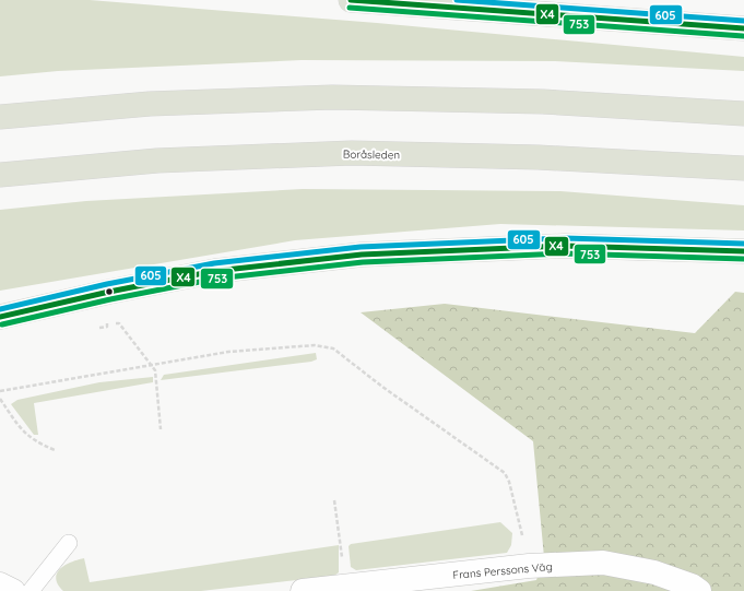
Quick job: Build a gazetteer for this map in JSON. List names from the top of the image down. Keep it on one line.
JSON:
{"streets":{"highway":["Boråsleden"],"street":["Frans Perssons Väg"]},"lines":["transit line X4","transit line 605","transit line 753"]}
